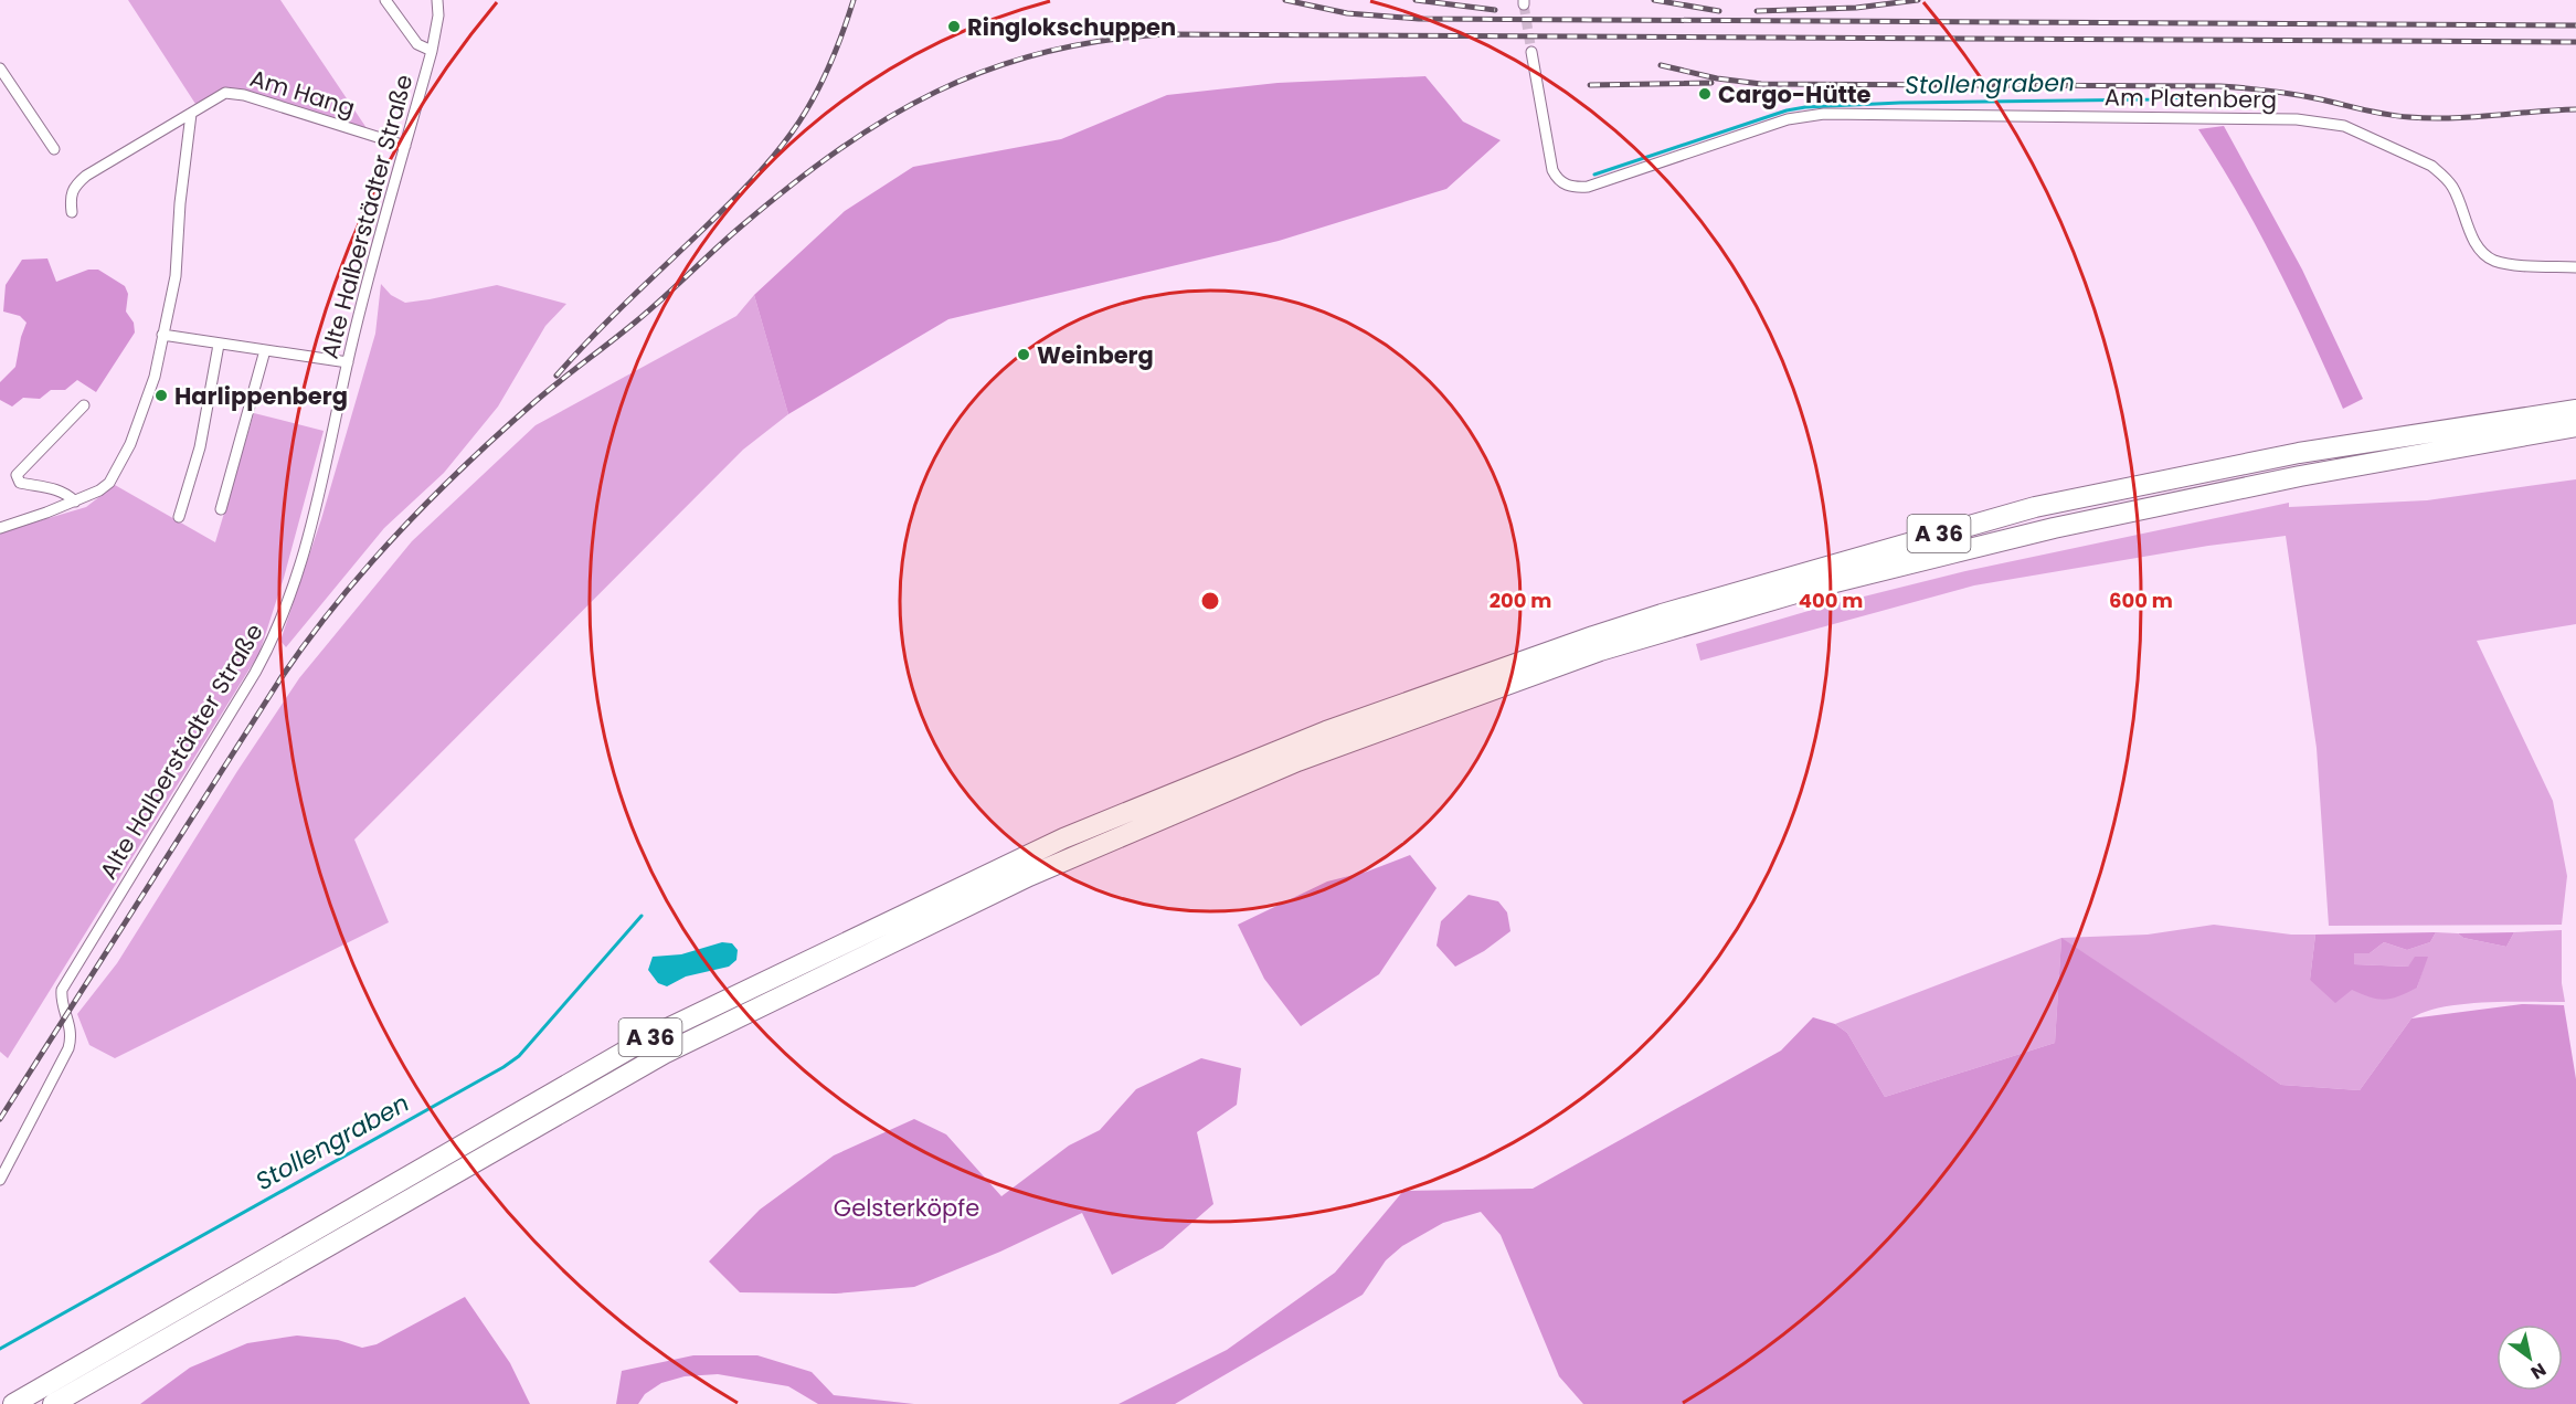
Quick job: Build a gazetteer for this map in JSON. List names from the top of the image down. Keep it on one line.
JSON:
{"streets":{"highway":["A 36"],"street":["Am Hang","Am Platenberg","Alte Halberstädter Straße"]},"crossings":[["Am Hang","Alte Halberstädter Straße"]],"water":["Stollengraben"],"parks":["Gelsterköpfe"],"places":["Ringlokschuppen","Cargo-Hütte","Weinberg","Harlippenberg"],"north":"bottom right","rings":["200 m","400 m","600 m"]}
